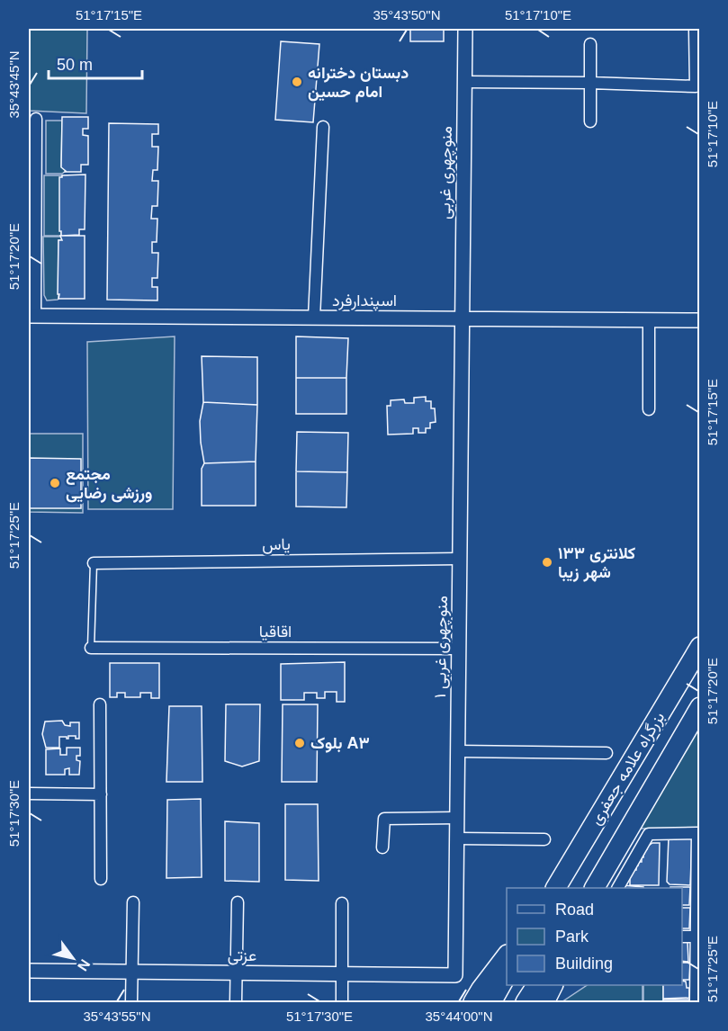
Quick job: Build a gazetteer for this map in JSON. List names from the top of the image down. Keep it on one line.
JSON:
{"streets":{"highway":["بزرگراه علامه جعفری"],"street":["منوچهری غربی","اسپندارفرد","یاس","اقاقیا","منوچهری غربی ۱","عزتی"]},"crossings":[["منوچهری غربی","اسپندارفرد"],["منوچهری غربی","منوچهری غربی ۱"],["اسپندارفرد","منوچهری غربی ۱"],["یاس","منوچهری غربی ۱"],["اقاقیا","منوچهری غربی ۱"],["منوچهری غربی ۱","عزتی"]],"places":["دبستان دخترانه امام حسین","مجتمع ورزشی رضایی","کلانتری ۱۳۳ شهر زیبا","بلوک A۳"],"legend":["Road","Park","Building"],"scale_bar":"50 m","north":"bottom right","coordinates":["51°17'15\"E","35°43'50\"N","51°17'10\"E","35°43'45\"N","51°17'20\"E","51°17'25\"E","51°17'30\"E","35°43'55\"N","35°44'00\"N"]}
